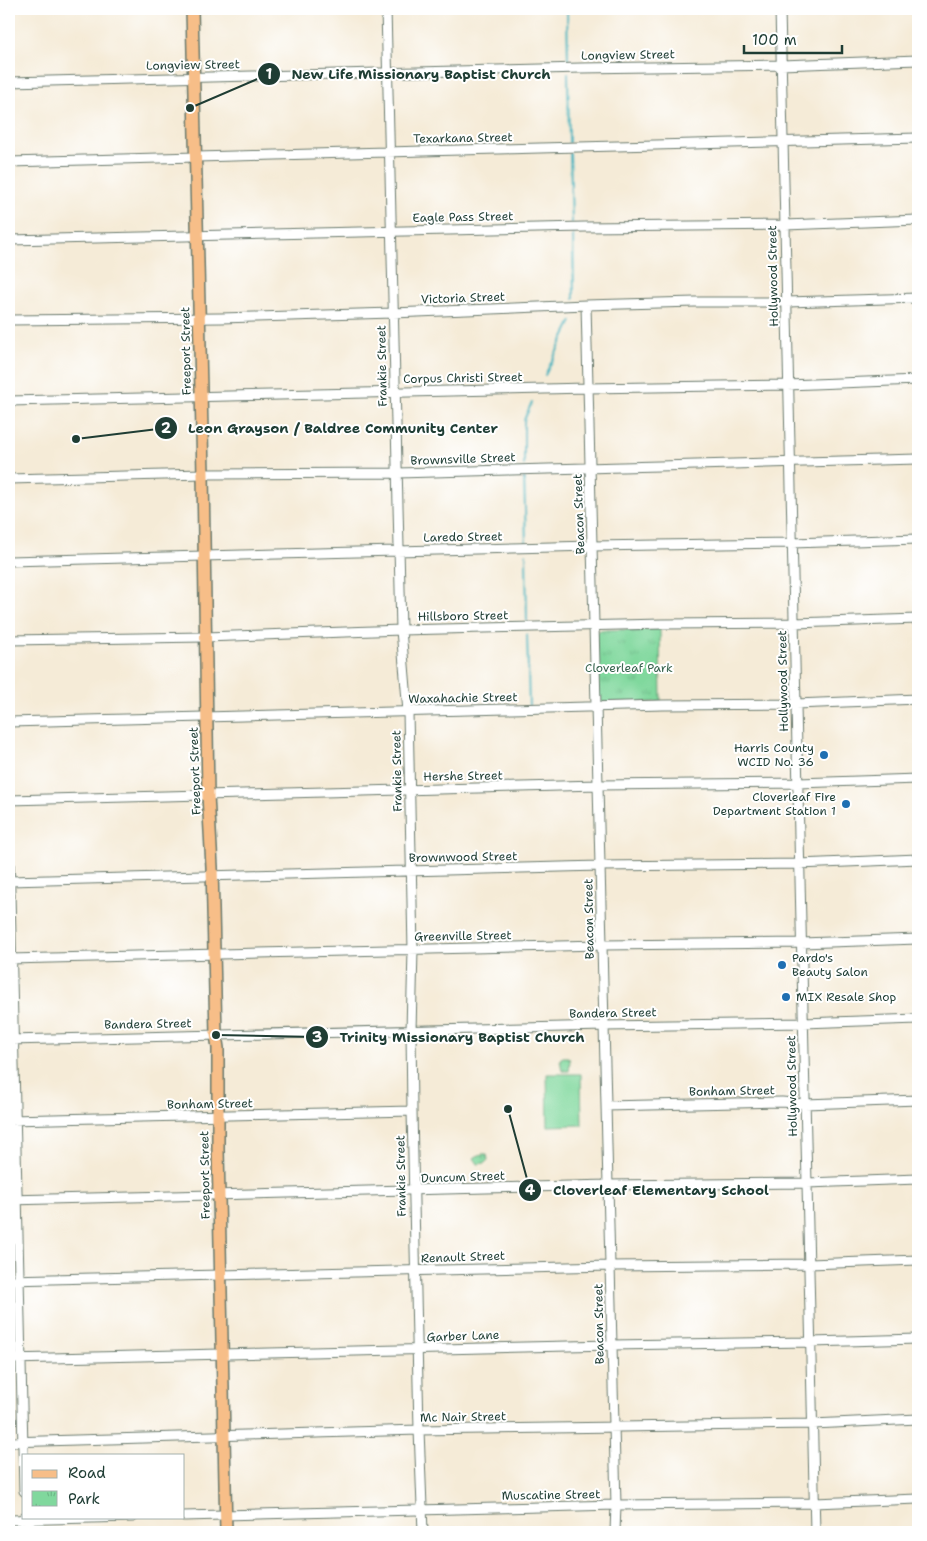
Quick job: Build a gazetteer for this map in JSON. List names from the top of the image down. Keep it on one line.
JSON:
{"streets":{"main road":["Freeport Street"],"street":["Longview Street","Texarkana Street","Eagle Pass Street","Hollywood Street","Victoria Street","Frankie Street","Corpus Christi Street","Brownsville Street","Beacon Street","Laredo Street","Hillsboro Street","Waxahachie Street","Hershe Street","Brownwood Street","Greenville Street","Bandera Street","Bonham Street","Duncum Street","Renault Street","Garber Lane","Mc Nair Street","Muscatine Street"]},"crossings":[["Longview Street","Hollywood Street"],["Longview Street","Freeport Street"],["Longview Street","Frankie Street"],["Texarkana Street","Hollywood Street"],["Texarkana Street","Freeport Street"],["Texarkana Street","Frankie Street"],["Eagle Pass Street","Hollywood Street"],["Eagle Pass Street","Freeport Street"],["Eagle Pass Street","Frankie Street"],["Hollywood Street","Victoria Street"],["Hollywood Street","Corpus Christi Street"],["Hollywood Street","Brownsville Street"],["Hollywood Street","Laredo Street"],["Hollywood Street","Hillsboro Street"],["Hollywood Street","Waxahachie Street"],["Hollywood Street","Hershe Street"],["Hollywood Street","Brownwood Street"],["Hollywood Street","Greenville Street"],["Hollywood Street","Bandera Street"],["Hollywood Street","Bonham Street"],["Hollywood Street","Duncum Street"],["Hollywood Street","Renault Street"],["Hollywood Street","Garber Lane"],["Hollywood Street","Mc Nair Street"],["Hollywood Street","Muscatine Street"],["Victoria Street","Freeport Street"],["Victoria Street","Frankie Street"],["Victoria Street","Beacon Street"],["Freeport Street","Corpus Christi Street"],["Freeport Street","Brownsville Street"],["Freeport Street","Laredo Street"],["Freeport Street","Hillsboro Street"],["Freeport Street","Waxahachie Street"],["Freeport Street","Hershe Street"],["Freeport Street","Brownwood Street"],["Freeport Street","Greenville Street"],["Freeport Street","Bandera Street"],["Freeport Street","Bonham Street"],["Freeport Street","Duncum Street"],["Freeport Street","Renault Street"],["Freeport Street","Garber Lane"],["Freeport Street","Mc Nair Street"],["Freeport Street","Muscatine Street"],["Frankie Street","Corpus Christi Street"],["Frankie Street","Brownsville Street"],["Frankie Street","Laredo Street"],["Frankie Street","Hillsboro Street"],["Frankie Street","Waxahachie Street"],["Frankie Street","Hershe Street"],["Frankie Street","Brownwood Street"],["Frankie Street","Greenville Street"],["Frankie Street","Bandera Street"],["Frankie Street","Bonham Street"],["Frankie Street","Duncum Street"],["Frankie Street","Renault Street"],["Frankie Street","Garber Lane"],["Frankie Street","Mc Nair Street"],["Frankie Street","Muscatine Street"],["Corpus Christi Street","Beacon Street"],["Brownsville Street","Beacon Street"],["Beacon Street","Laredo Street"],["Beacon Street","Hillsboro Street"],["Beacon Street","Waxahachie Street"],["Beacon Street","Hershe Street"],["Beacon Street","Brownwood Street"],["Beacon Street","Greenville Street"],["Beacon Street","Bandera Street"],["Beacon Street","Bonham Street"],["Beacon Street","Duncum Street"],["Beacon Street","Renault Street"],["Beacon Street","Garber Lane"],["Beacon Street","Mc Nair Street"],["Beacon Street","Muscatine Street"]],"parks":["Cloverleaf Park"],"places":["New Life Missionary Baptist Church","Leon Grayson / Baldree Community Center","Harris County WCID No. 36","Cloverleaf Fire Department Station 1","Pardo's Beauty Salon","MIX Resale Shop","Trinity Missionary Baptist Church","Cloverleaf Elementary School"],"legend":["Road","Park"],"scale_bar":"100 m"}
